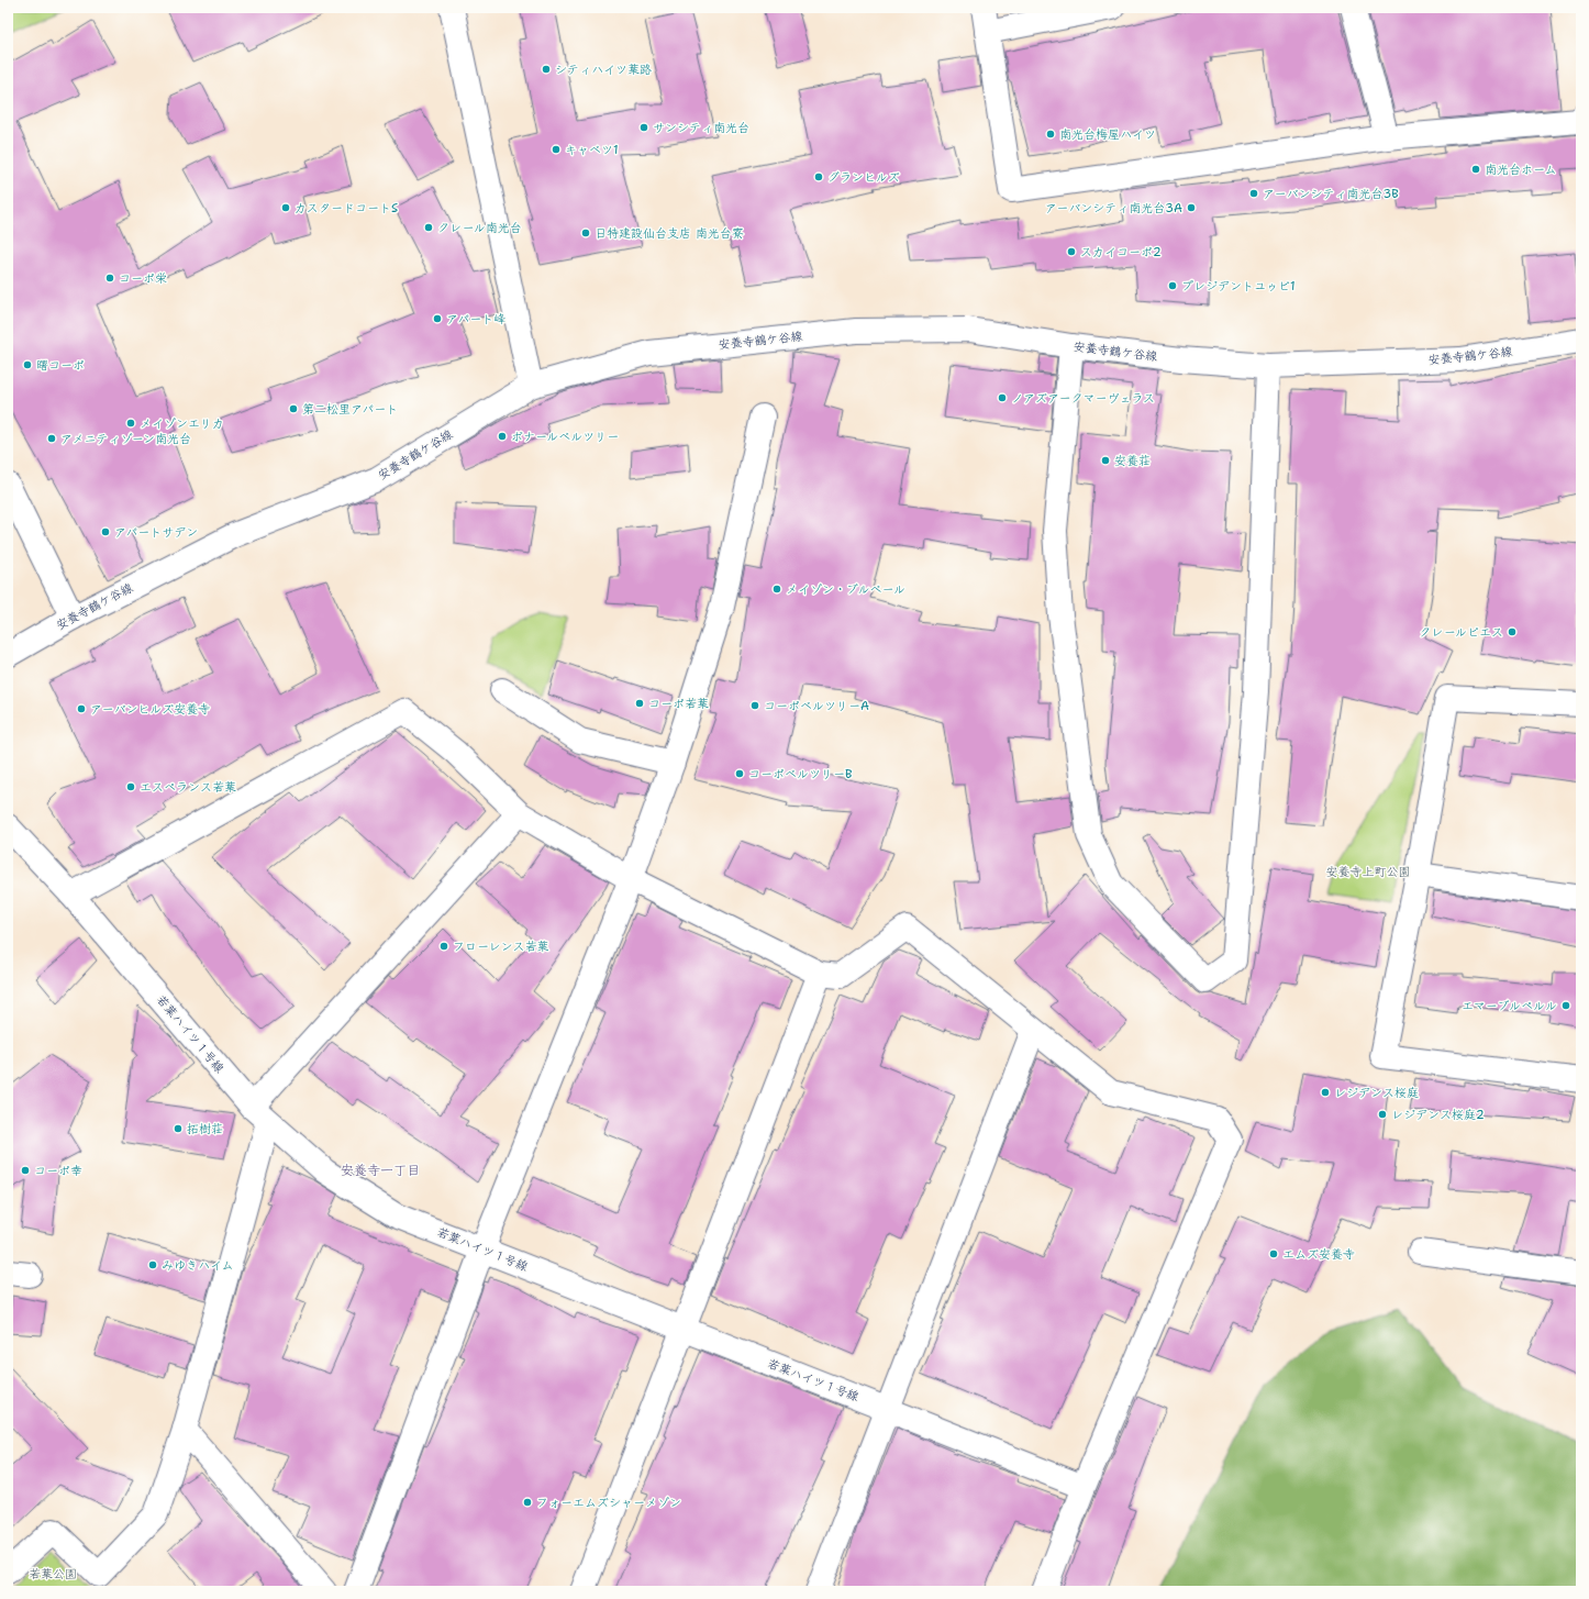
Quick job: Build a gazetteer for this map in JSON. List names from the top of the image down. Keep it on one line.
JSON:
{"streets":{"street":["安養寺鶴ケ谷線","若葉ハイツ１号線"]},"districts":["安養寺一丁目"],"parks":["安養寺上町公園","若葉公園"],"places":["シティハイツ葉路","サンシティ南光台","南光台梅屋ハイツ","キャベツ1","南光台ホーム","グランヒルズ","アーバンシティ南光台3B","カスタードコートS","アーバンシティ南光台3A","クレール南光台","日特建設仙台支店 南光台寮","スカイコーポ2","コーポ栄","プレジデントユゥビ1","アパート峰","曙コーポ","ノアズアークマーヴェラス","第二松里アパート","メイゾンエリカ","ボナールベルツリー","アメニティゾーン南光台","安養荘","アパートサデン","メイゾン・ブルベール","クレールピエス","コーポ若葉","コーポベルツリーA","アーバンヒルズ安養寺","コーポベルツリーB","エスペランス若葉","フローレンス若葉","エマーブルペルル","レジデンス桜庭","レジデンス桜庭2","拓樹荘","コーポ幸","エムズ安養寺","みゆきハイム","フォーエムズシャーメゾン"]}
